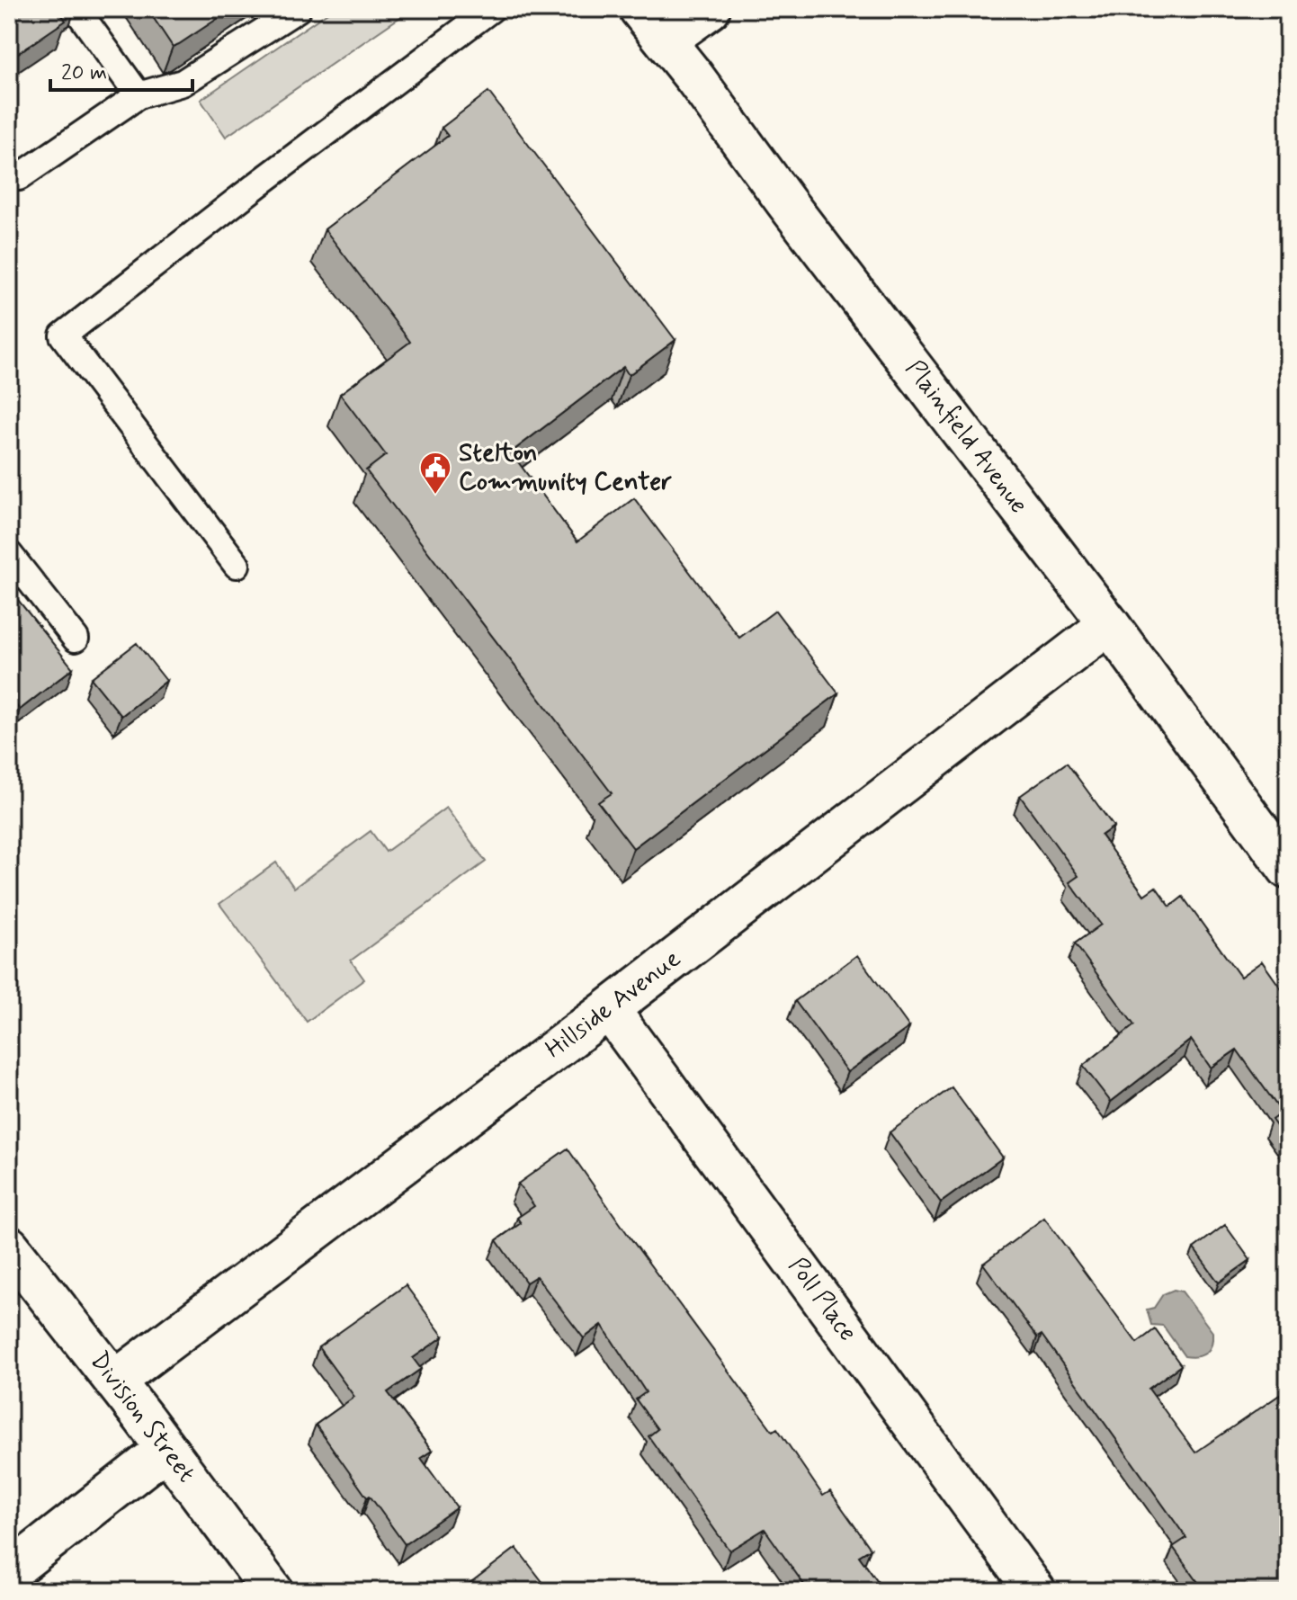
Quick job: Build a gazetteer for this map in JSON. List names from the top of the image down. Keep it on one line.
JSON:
{"streets":{"street":["Plainfield Avenue","Hillside Avenue","Poll Place","Division Street"]},"crossings":[["Plainfield Avenue","Hillside Avenue"],["Hillside Avenue","Poll Place"],["Hillside Avenue","Division Street"]],"places":{"public building":["Stelton Community Center"]},"scale_bar":"20 m"}
